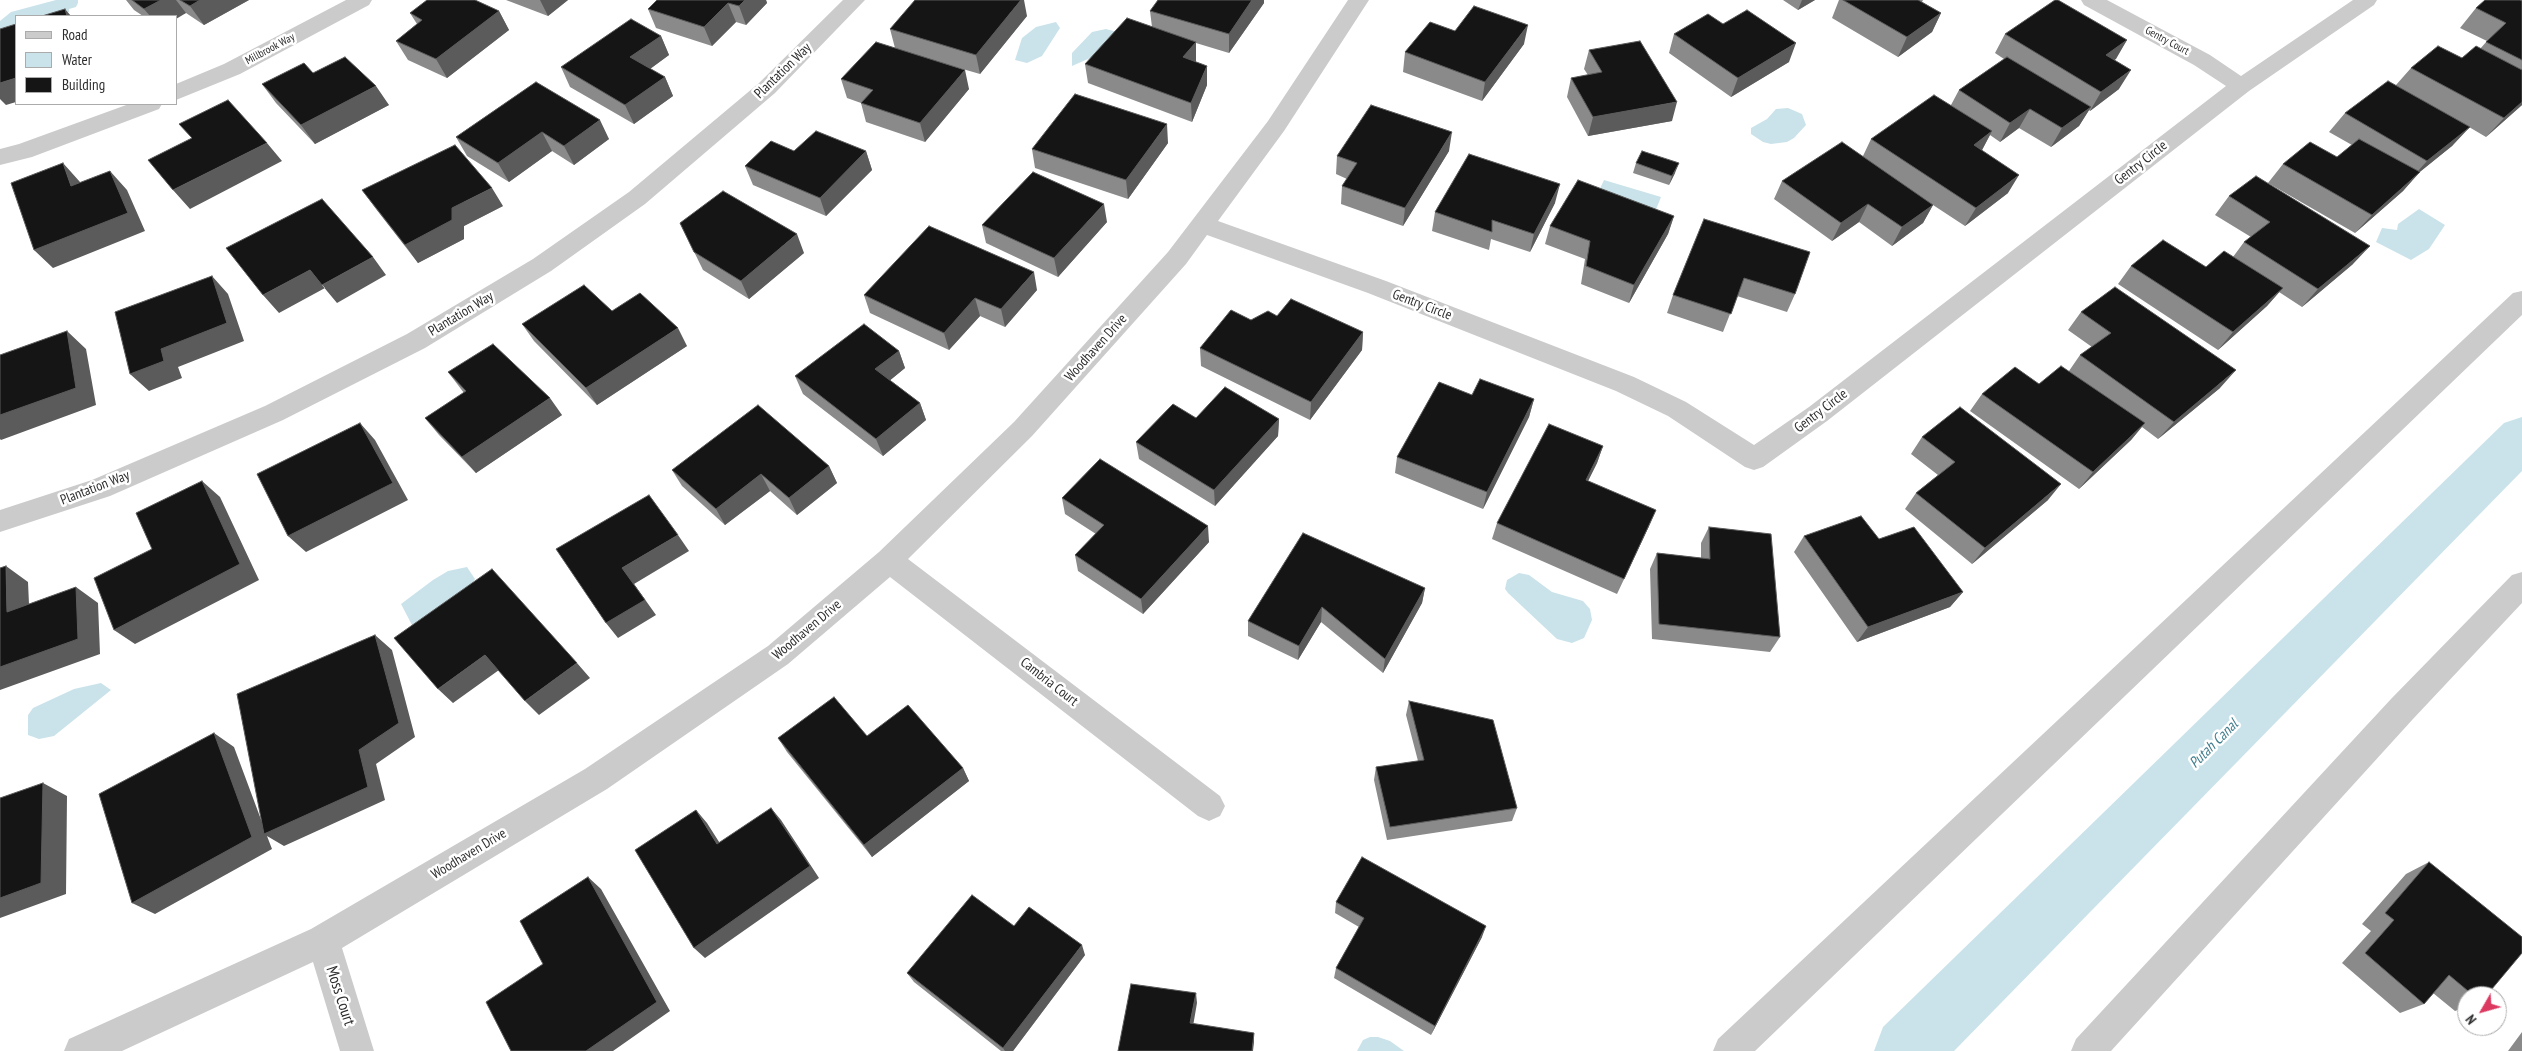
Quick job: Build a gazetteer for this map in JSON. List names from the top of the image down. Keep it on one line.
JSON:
{"streets":{"street":["Gentry Court","Millbrook Way","Plantation Way","Gentry Circle","Woodhaven Drive","Cambria Court","Moss Court"]},"crossings":[["Gentry Court","Gentry Circle"],["Gentry Circle","Woodhaven Drive"],["Woodhaven Drive","Cambria Court"],["Woodhaven Drive","Moss Court"]],"water":["Putah Canal"],"legend":["Road","Water","Building"],"north":"bottom left"}
